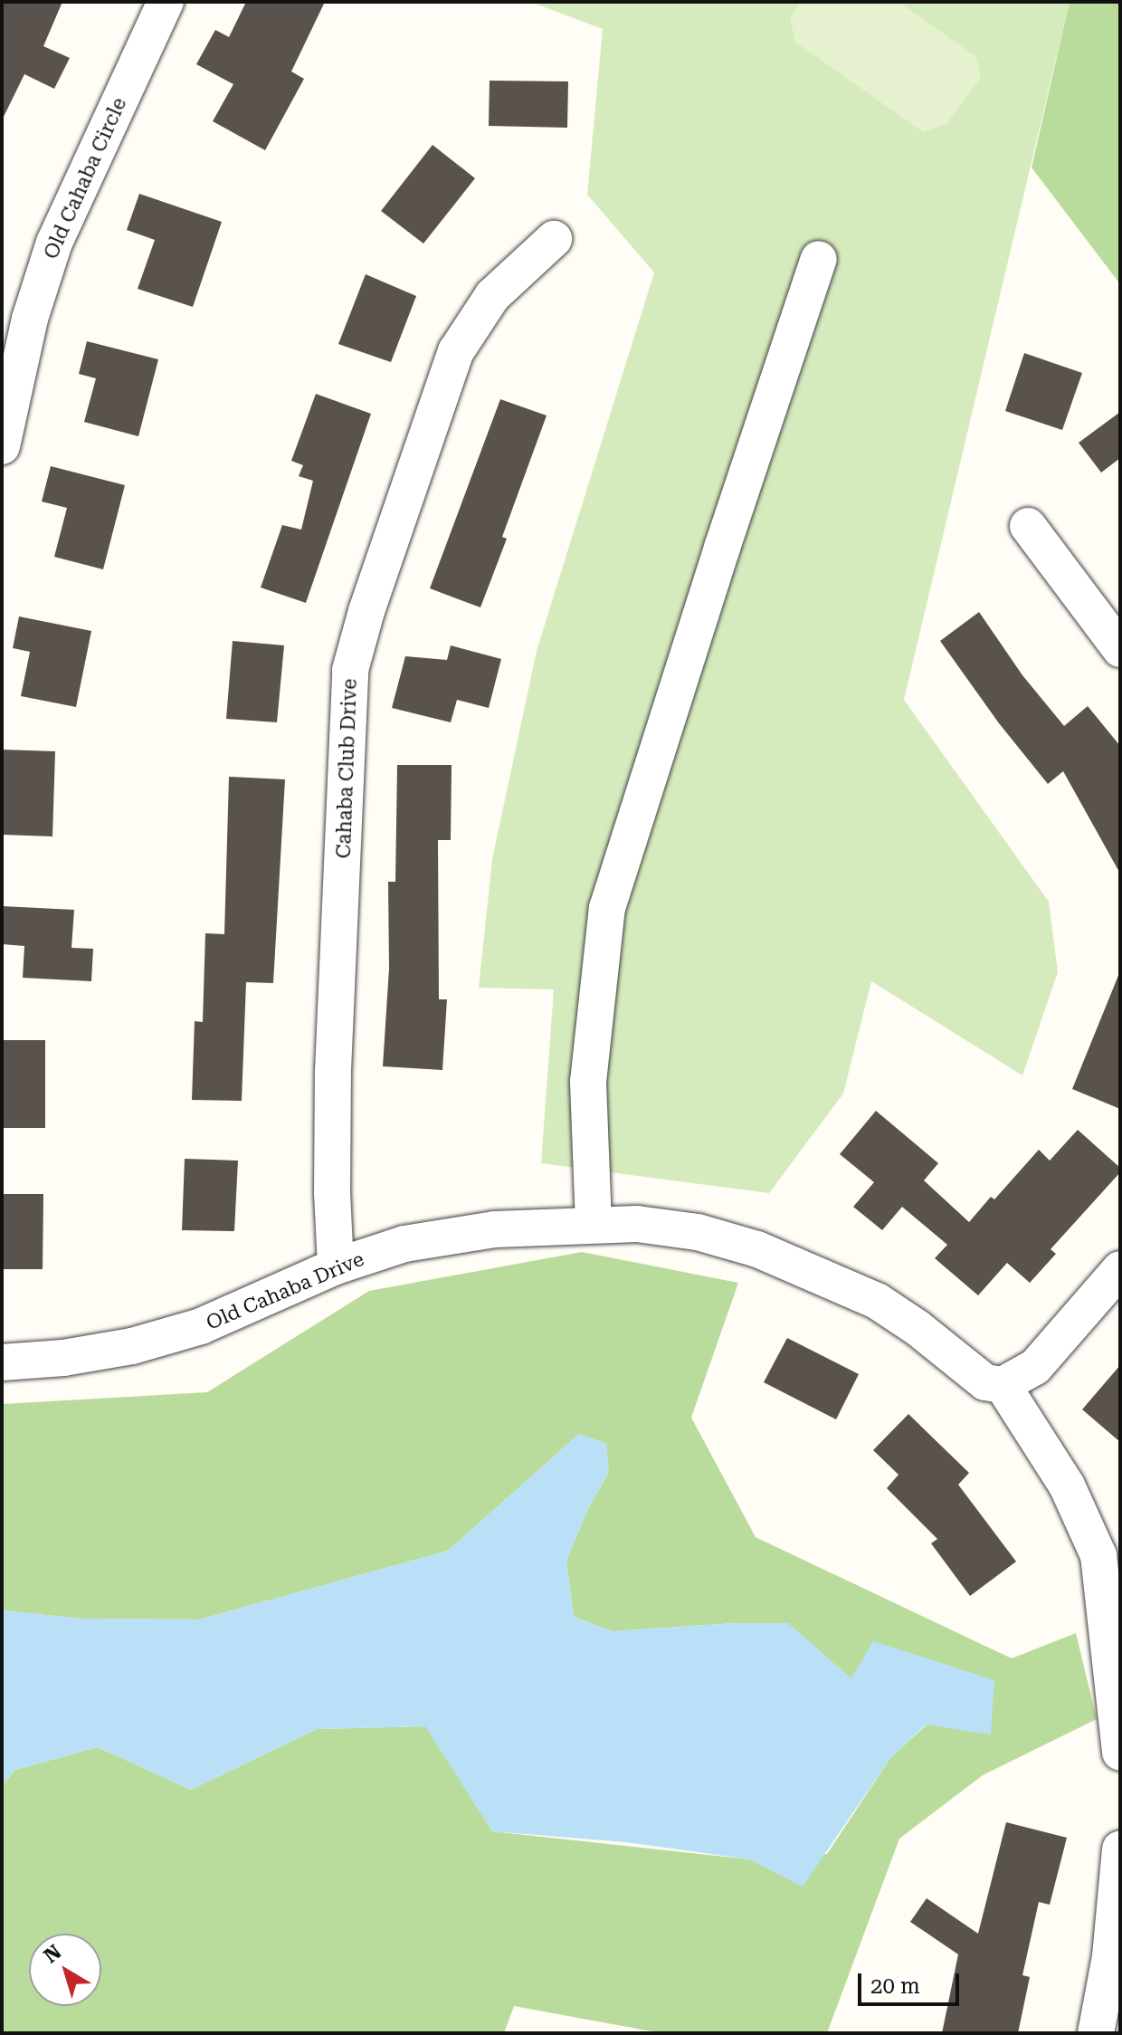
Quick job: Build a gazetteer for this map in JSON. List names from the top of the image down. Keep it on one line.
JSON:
{"streets":{"street":["Old Cahaba Circle","Cahaba Club Drive","Old Cahaba Drive"]},"crossings":[["Cahaba Club Drive","Old Cahaba Drive"]],"scale_bar":"20 m","north":"top left"}
